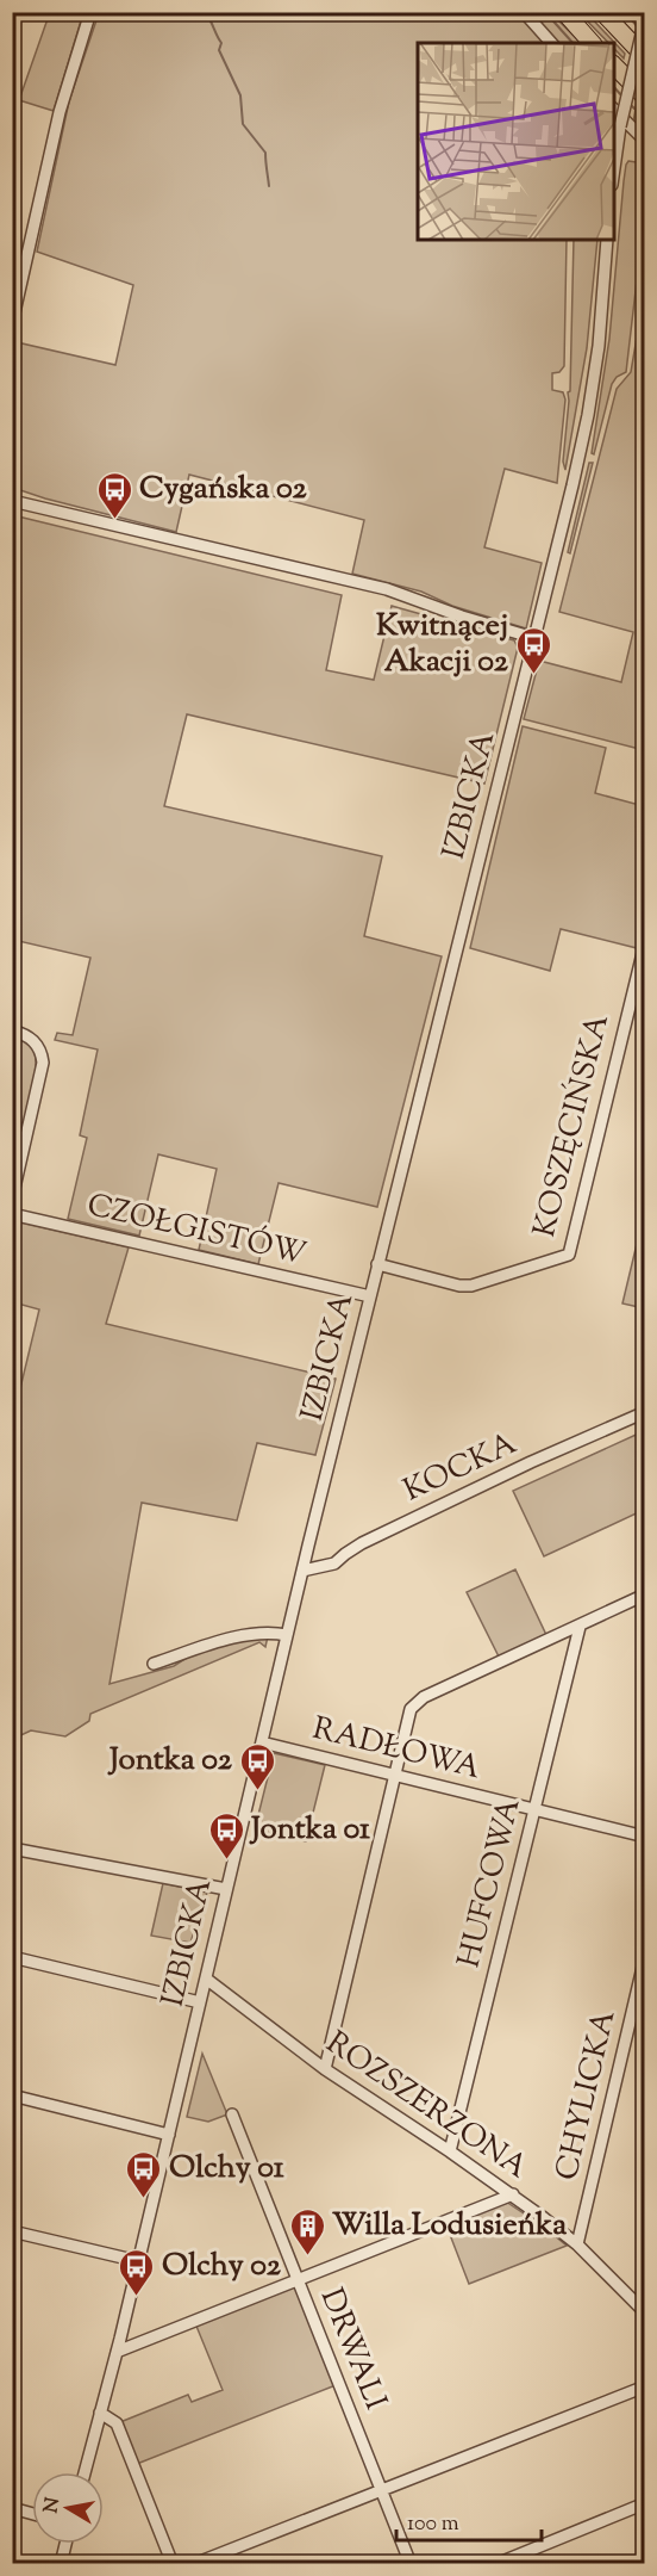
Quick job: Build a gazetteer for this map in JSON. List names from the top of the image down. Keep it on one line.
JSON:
{"streets":{"street":["IZBICKA","KOSZĘCIŃSKA","CZOŁGISTÓW","KOCKA","RADŁOWA","HUFCOWA","CHYLICKA","ROZSZERZONA","DRWALI"]},"crossings":[["IZBICKA","KOSZĘCIŃSKA"],["IZBICKA","CZOŁGISTÓW"],["IZBICKA","KOCKA"],["IZBICKA","RADŁOWA"],["IZBICKA","ROZSZERZONA"],["RADŁOWA","HUFCOWA"],["HUFCOWA","ROZSZERZONA"],["CHYLICKA","ROZSZERZONA"]],"places":{"bus stop":["Cygańska 02","Kwitnącej Akacji 02","Jontka 02","Jontka 01","Olchy 01","Olchy 02"],"building":["Willa Lodusieńka"]},"scale_bar":"100 m","north":"left"}
